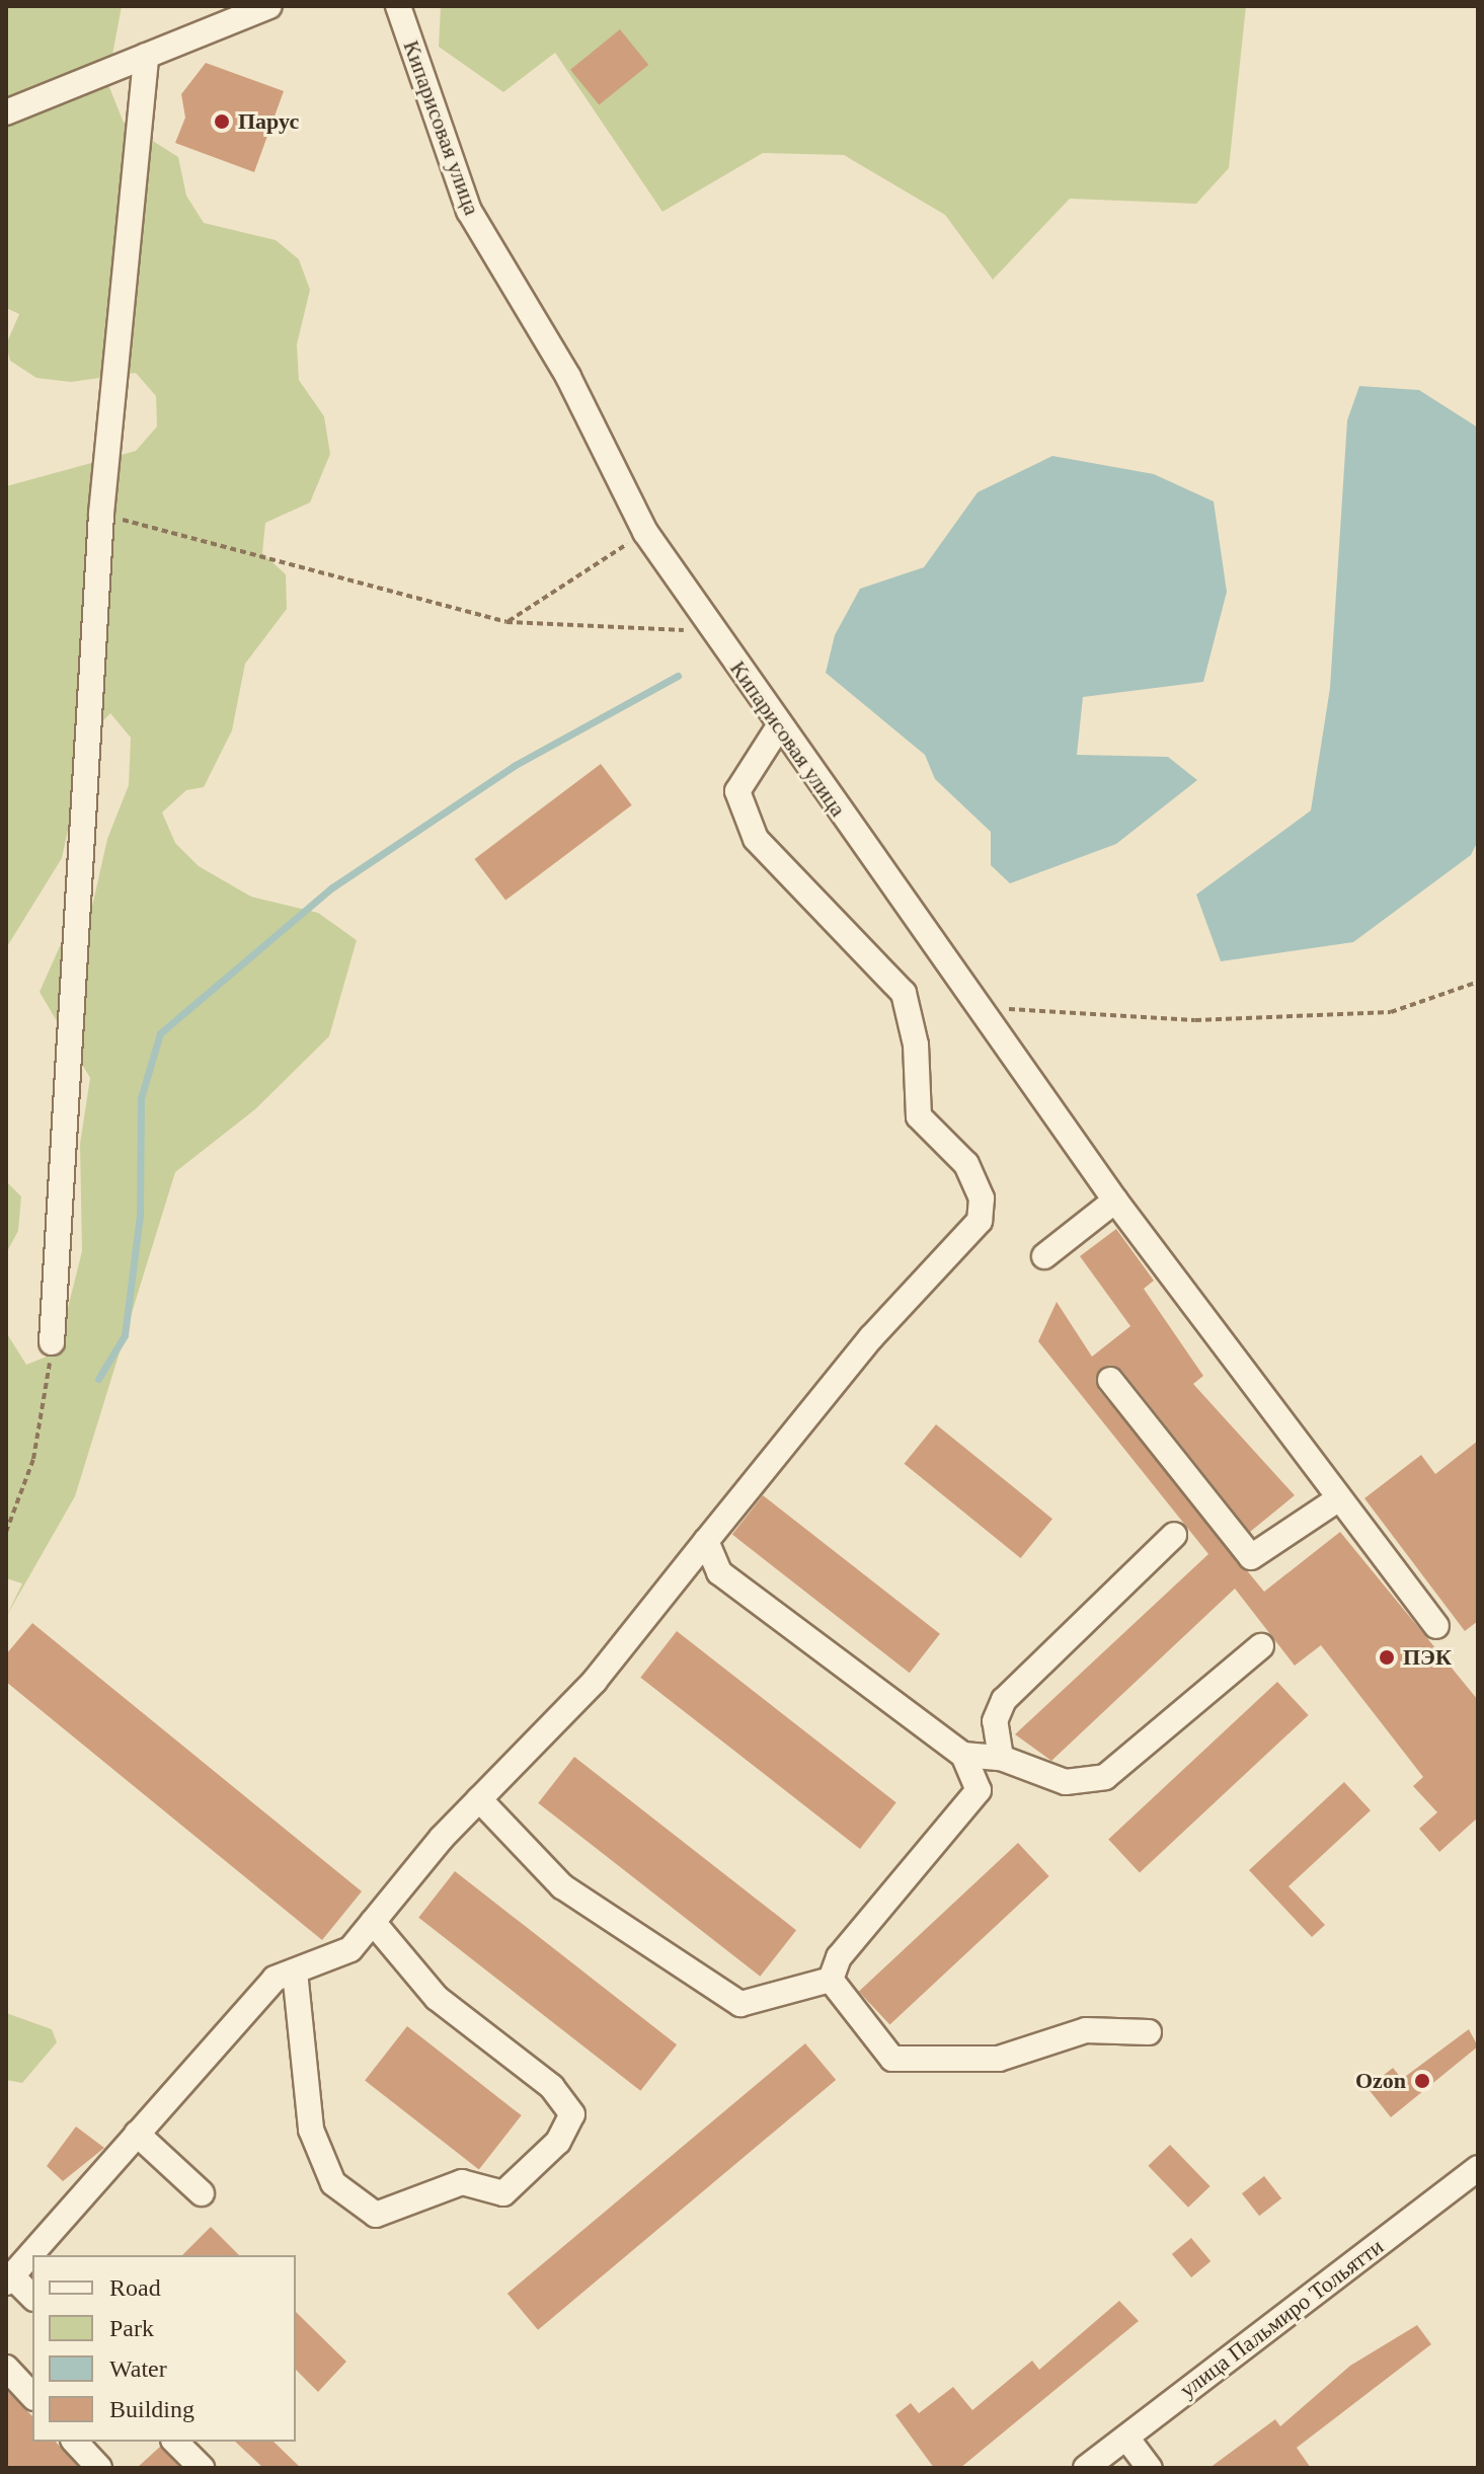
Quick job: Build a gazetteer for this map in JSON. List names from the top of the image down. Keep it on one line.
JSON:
{"streets":{"street":["Кипарисовая улица","улица Пальмиро Тольятти"]},"places":["Парус","ПЭК","Ozon"],"legend":["Road","Park","Water","Building"]}
